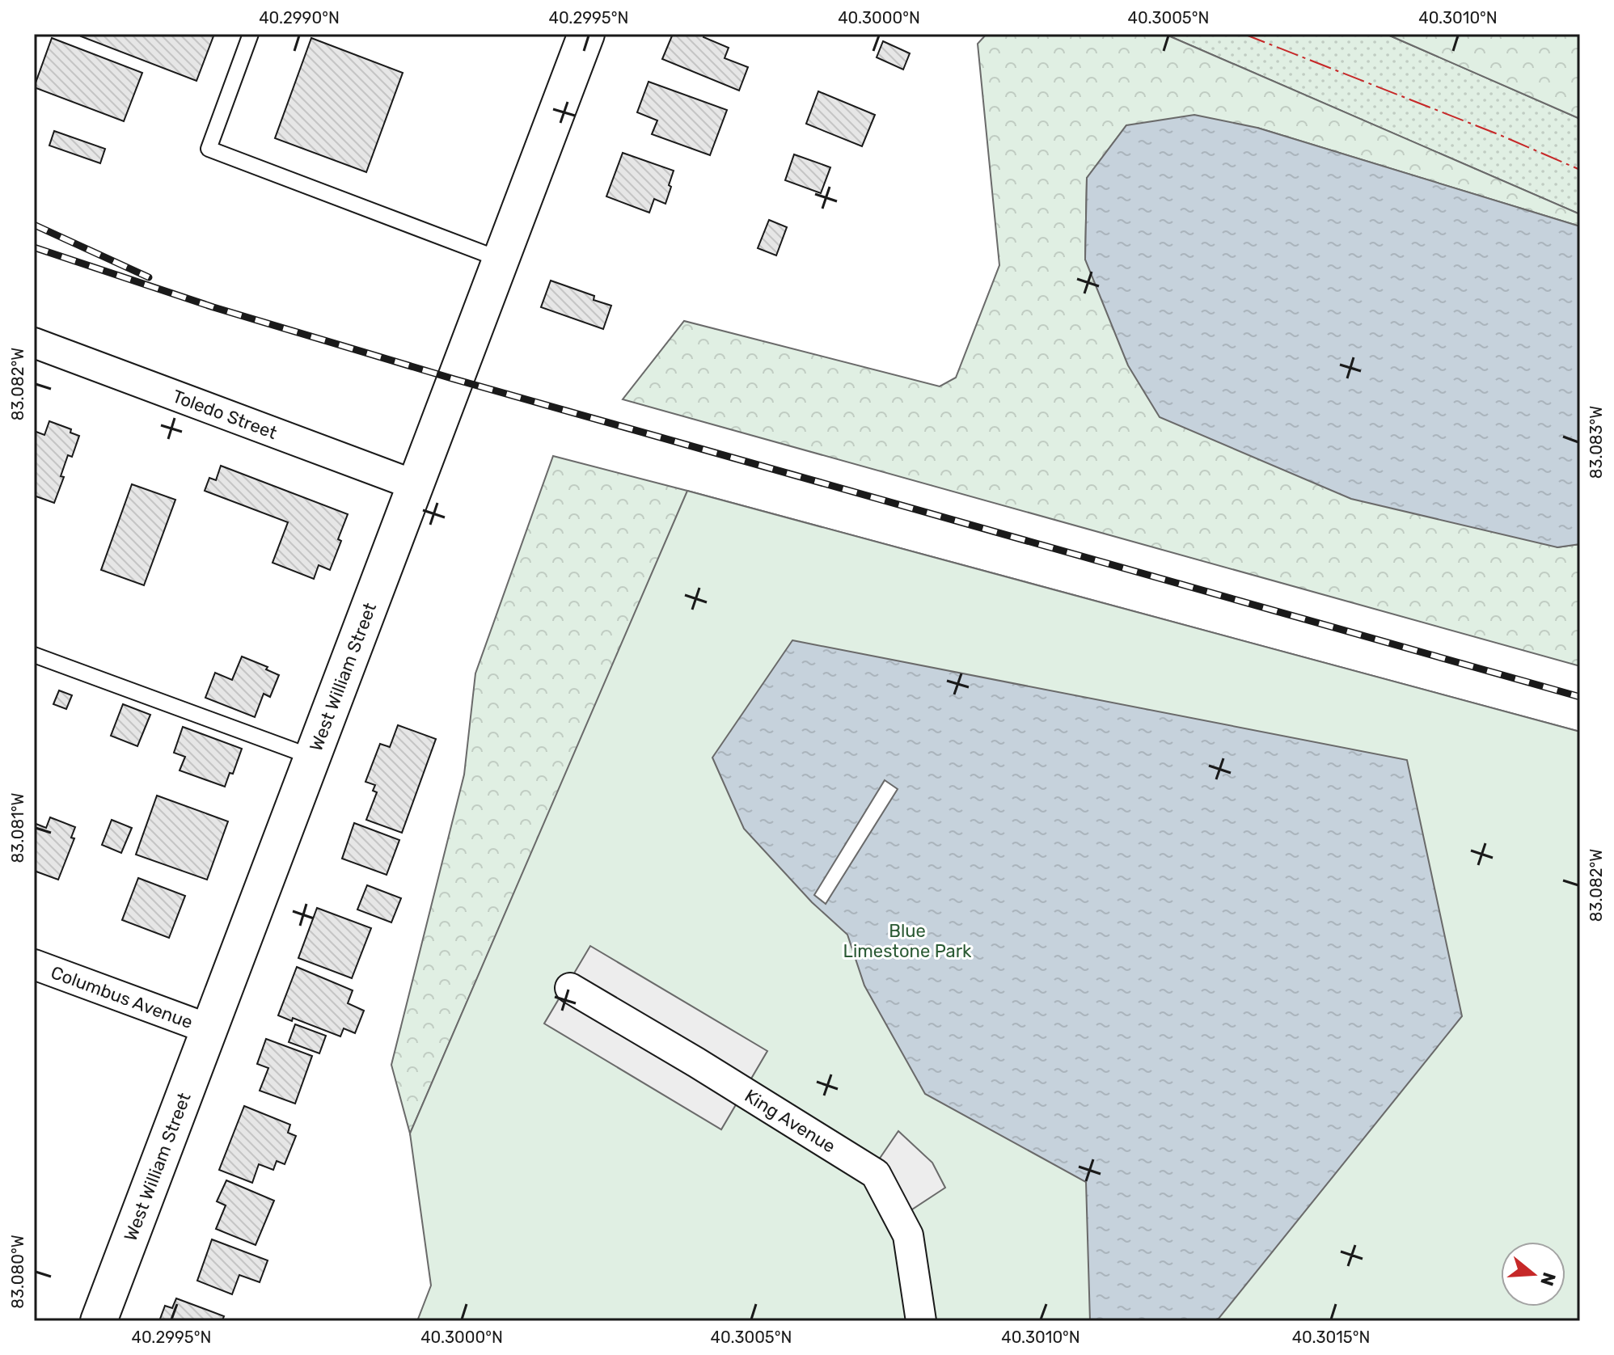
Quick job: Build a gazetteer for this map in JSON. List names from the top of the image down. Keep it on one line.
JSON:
{"streets":{"highway":["West William Street"],"street":["Toledo Street","Columbus Avenue","King Avenue"]},"crossings":[["Toledo Street","West William Street"],["West William Street","Columbus Avenue"]],"parks":["Blue Limestone Park"],"north":"right","coordinates":["40.2990°N","40.2995°N","40.3000°N","40.3005°N","40.3010°N","83.082°W","83.083°W","83.081°W","83.080°W","40.3015°N"]}
